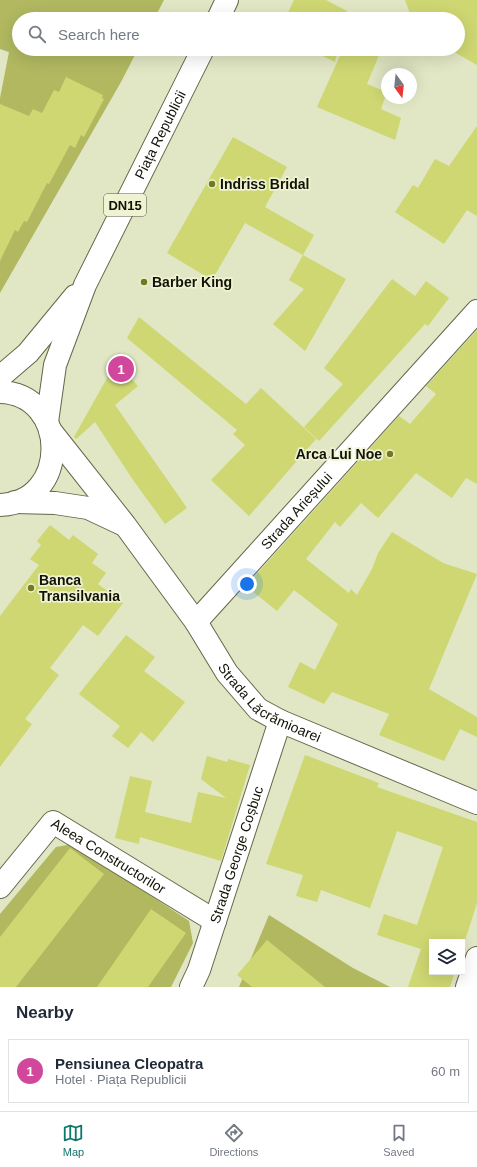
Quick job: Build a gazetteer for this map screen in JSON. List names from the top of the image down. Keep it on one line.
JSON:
{"streets":{"street":["Piața Republicii","DN15","Strada Arieșului","Strada Lăcrămioarei","Strada George Coșbuc","Aleea Constructorilor"]},"crossings":[["Piața Republicii","DN15"],["Piața Republicii","Strada Lăcrămioarei"],["DN15","Strada Lăcrămioarei"],["Strada Arieșului","Strada Lăcrămioarei"],["Strada Lăcrămioarei","Strada George Coșbuc"],["Strada George Coșbuc","Aleea Constructorilor"]],"places":["Indriss Bridal","Barber King","Arca Lui Noe","Banca Transilvania"],"north":"bottom","page":{"search":"Search here","pins":"1","heading":"Nearby","list":[{"mark":"1","name":"Pensiunea Cleopatra","note":"Hotel · Piața Republicii","value":"60 m"}],"nav":["Map","Directions","Saved"]}}
